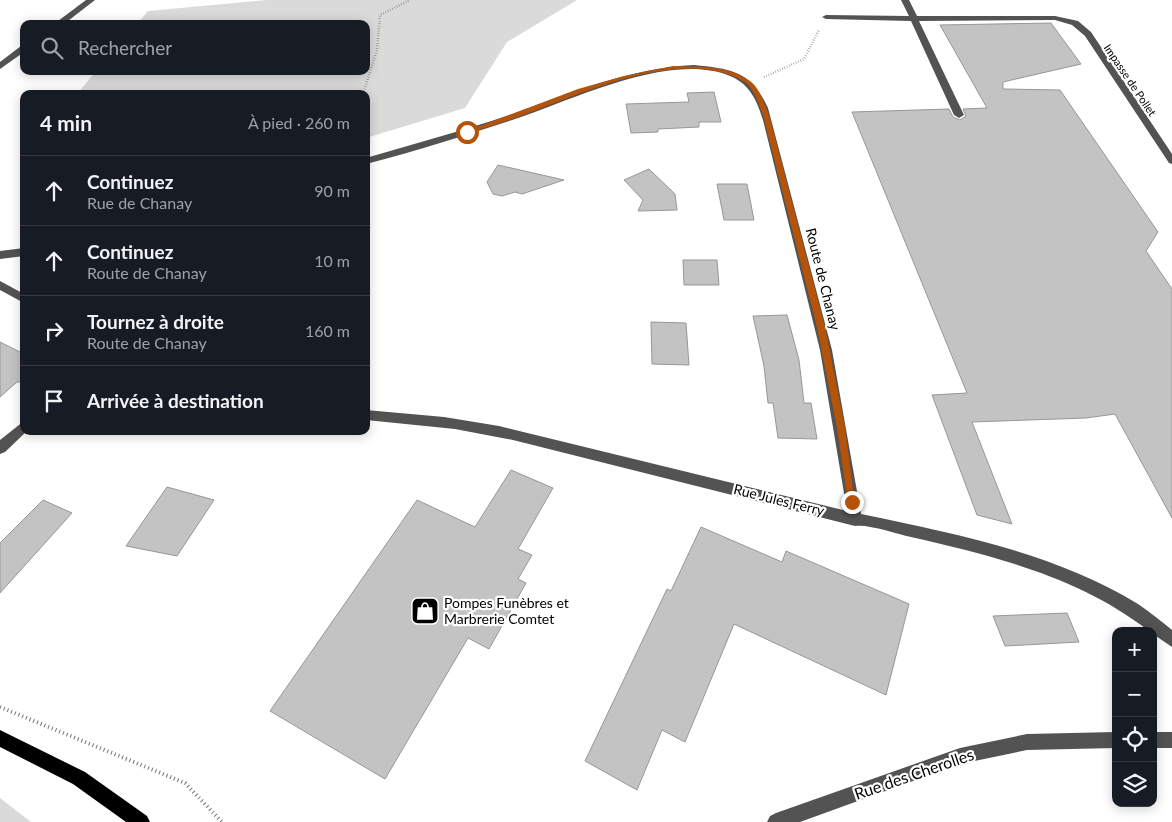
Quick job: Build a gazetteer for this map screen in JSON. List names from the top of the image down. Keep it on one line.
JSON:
{"streets":{"street":["Impasse de Pollet","Route de Chanay","Rue Jules Ferry","Rue des Cherolles"]},"crossings":[["Route de Chanay","Rue Jules Ferry"]],"places":{"shop":["Pompes Funèbres et Marbrerie Comtet"]},"page":{"search":"Rechercher","heading":["4 min","À pied · 260 m"],"list":[["Continuez","Rue de Chanay","90 m"],["Continuez","Route de Chanay","10 m"],["Tournez à droite","Route de Chanay","160 m"],"Arrivée à destination"],"map_buttons":["+","−"]}}
